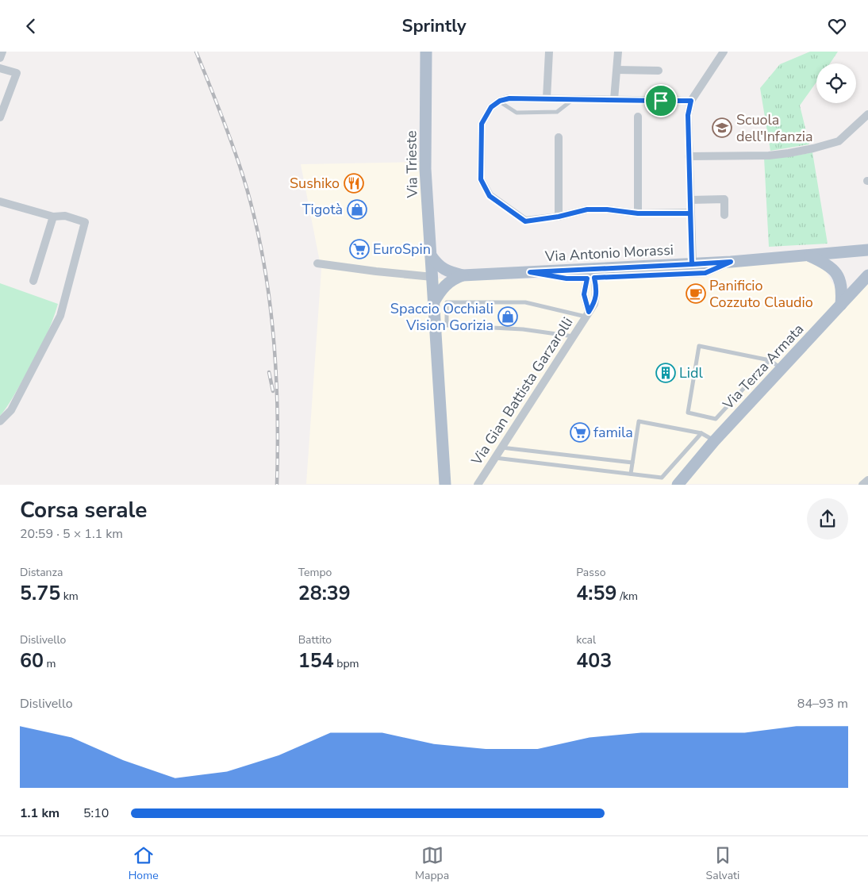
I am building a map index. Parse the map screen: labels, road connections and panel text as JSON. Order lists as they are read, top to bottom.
{
  "streets": {
    "main road": ["Via Trieste", "Via Antonio Morassi", "Via Terza Armata"],
    "street": ["Via Gian Battista Garzarolli"]
  },
  "crossings": [
    ["Via Trieste", "Via Antonio Morassi"]
  ],
  "places": {
    "school or university": ["Scuola dell'Infanzia"],
    "restaurant": ["Sushiko"],
    "shop": ["Tigotà", "Spaccio Occhiali Vision Gorizia"],
    "supermarket": ["EuroSpin", "famila"],
    "cafe": ["Panificio Cozzuto Claudio"],
    "building": ["Lidl"]
  },
  "page": {
    "header": "Sprintly",
    "heading": ["Corsa serale", "20:59 · 5 × 1.1 km"],
    "stats": [
      ["Distanza", "5.75 km"],
      ["Tempo", "28:39"],
      ["Passo", "4:59 /km"],
      ["Dislivello", "60 m"],
      ["Battito", "154 bpm"],
      ["kcal", "403"]
    ],
    "chart": ["Dislivello", "84–93 m"],
    "list": [
      {
        "name": "1.1 km",
        "note": "5:10"
      }
    ],
    "tabs": ["Home", "Mappa", "Salvati"]
  }
}
